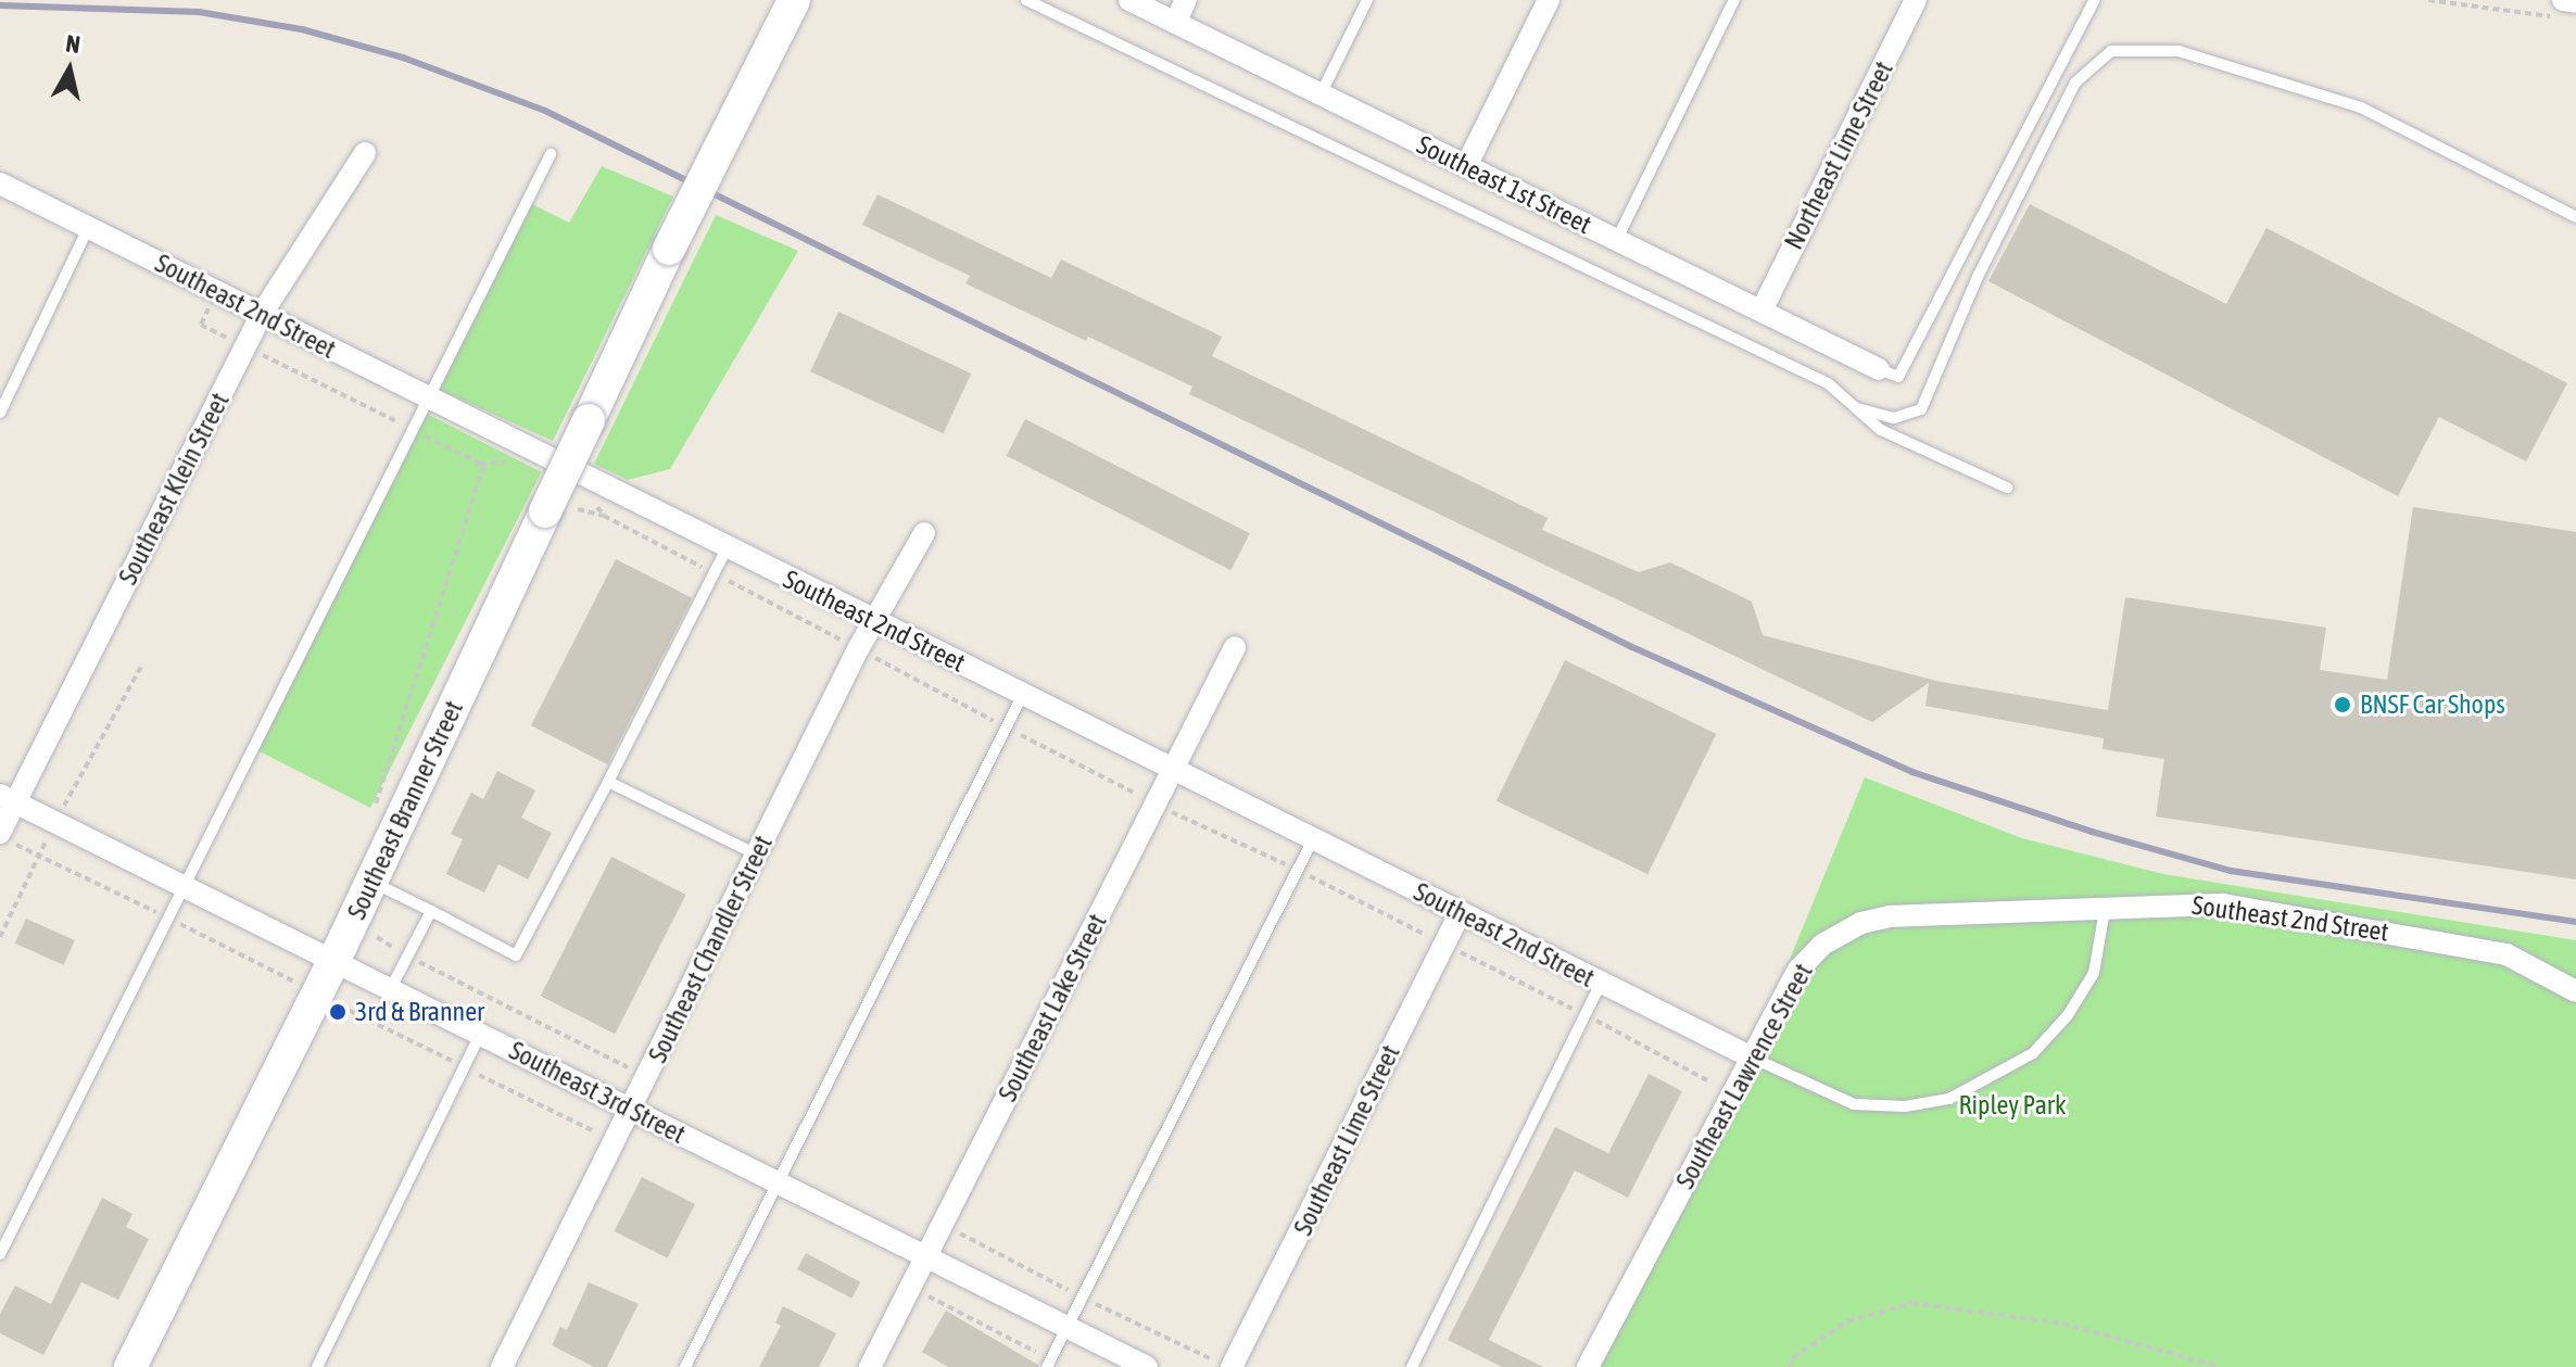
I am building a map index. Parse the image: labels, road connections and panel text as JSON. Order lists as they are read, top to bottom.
{
  "streets": {
    "main road": ["Southeast Branner Street"],
    "street": [
      "Northeast Lime Street",
      "Southeast 1st Street",
      "Southeast 2nd Street",
      "Southeast Klein Street",
      "Southeast Chandler Street",
      "Southeast Lake Street",
      "Southeast Lawrence Street",
      "Southeast 3rd Street",
      "Southeast Lime Street"
    ]
  },
  "crossings": [
    ["Northeast Lime Street", "Southeast 1st Street"],
    ["Southeast 2nd Street", "Southeast Klein Street"],
    ["Southeast 2nd Street", "Southeast Chandler Street"],
    ["Southeast 2nd Street", "Southeast Lake Street"],
    ["Southeast 2nd Street", "Southeast Lawrence Street"],
    ["Southeast 2nd Street", "Southeast Lime Street"],
    ["Southeast Klein Street", "Southeast 3rd Street"],
    ["Southeast Branner Street", "Southeast 3rd Street"],
    ["Southeast Chandler Street", "Southeast 3rd Street"],
    ["Southeast Lake Street", "Southeast 3rd Street"]
  ],
  "parks": ["Ripley Park"],
  "places": ["BNSF Car Shops", "3rd & Branner"],
  "north": "top"
}
